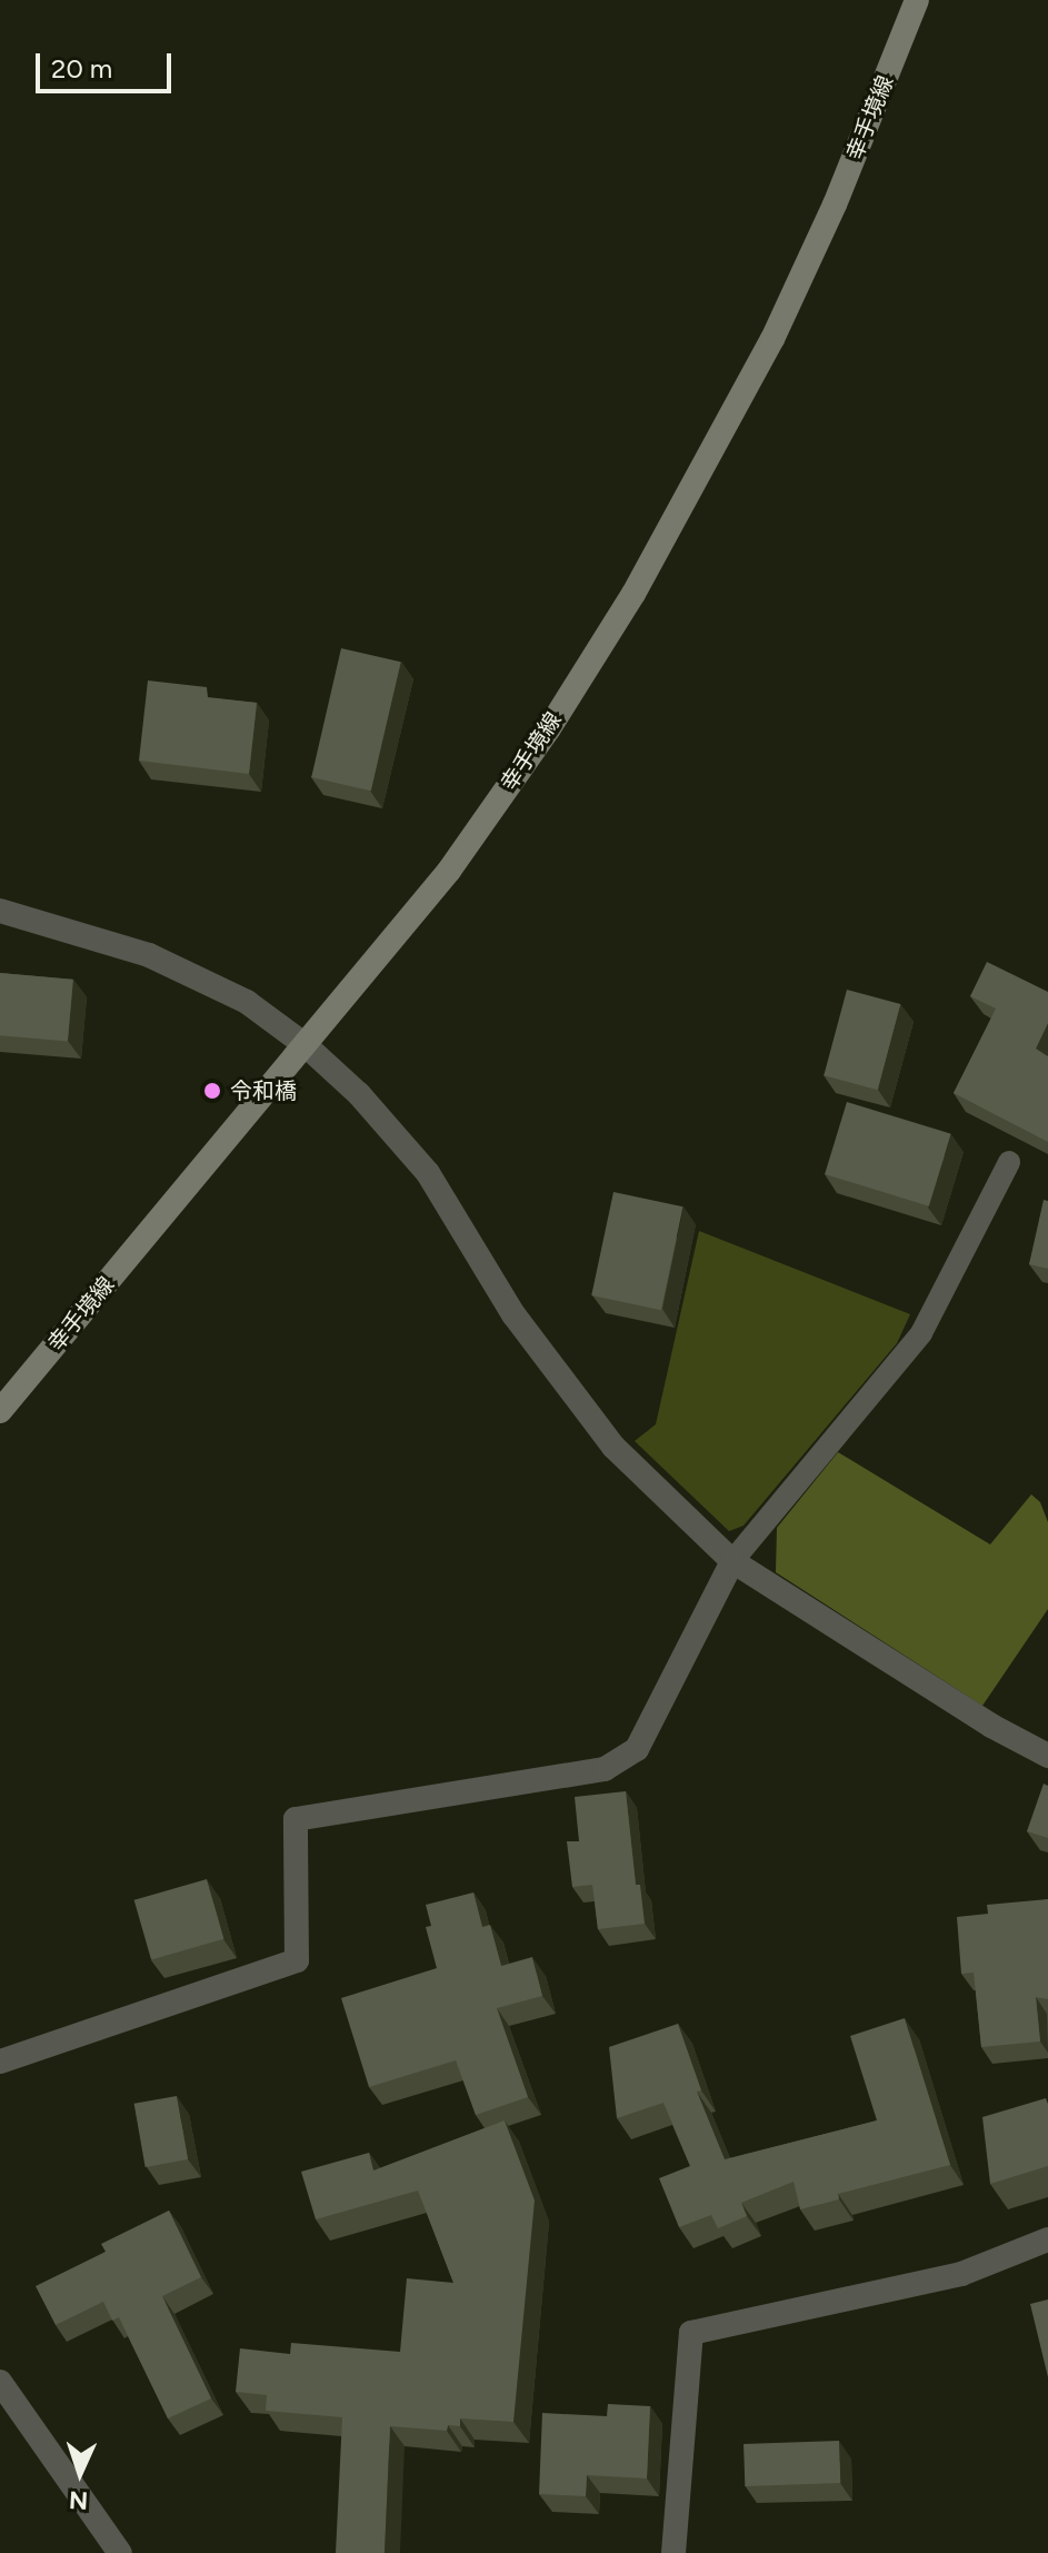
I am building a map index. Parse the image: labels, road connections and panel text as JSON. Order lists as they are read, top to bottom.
{
  "streets": {
    "main road": ["幸手境線"]
  },
  "places": ["令和橋"],
  "scale_bar": "20 m",
  "north": "bottom"
}
